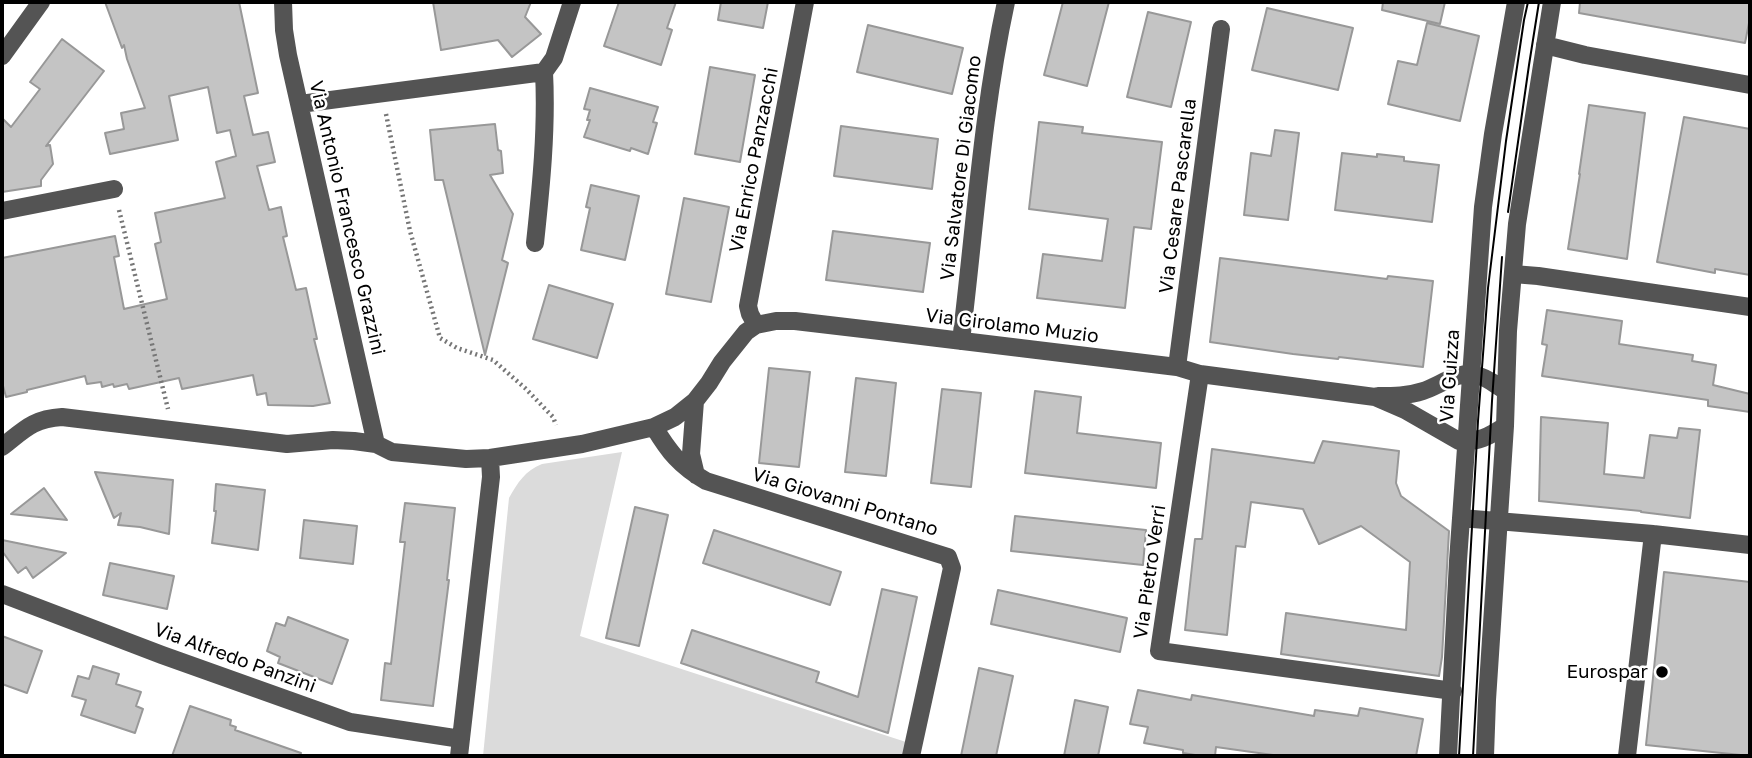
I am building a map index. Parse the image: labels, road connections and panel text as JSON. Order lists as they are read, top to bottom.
{
  "streets": {
    "street": [
      "Via Enrico Panzacchi",
      "Via Salvatore Di Giacomo",
      "Via Cesare Pascarella",
      "Via Antonio Francesco Grazzini",
      "Via Girolamo Muzio",
      "Via Guizza",
      "Via Giovanni Pontano",
      "Via Pietro Verri",
      "Via Alfredo Panzini"
    ]
  },
  "crossings": [
    ["Via Enrico Panzacchi", "Via Girolamo Muzio"],
    ["Via Salvatore Di Giacomo", "Via Girolamo Muzio"],
    ["Via Cesare Pascarella", "Via Girolamo Muzio"],
    ["Via Girolamo Muzio", "Via Guizza"],
    ["Via Girolamo Muzio", "Via Pietro Verri"],
    ["Via Guizza", "Via Pietro Verri"]
  ],
  "places": ["Eurospar"]
}
